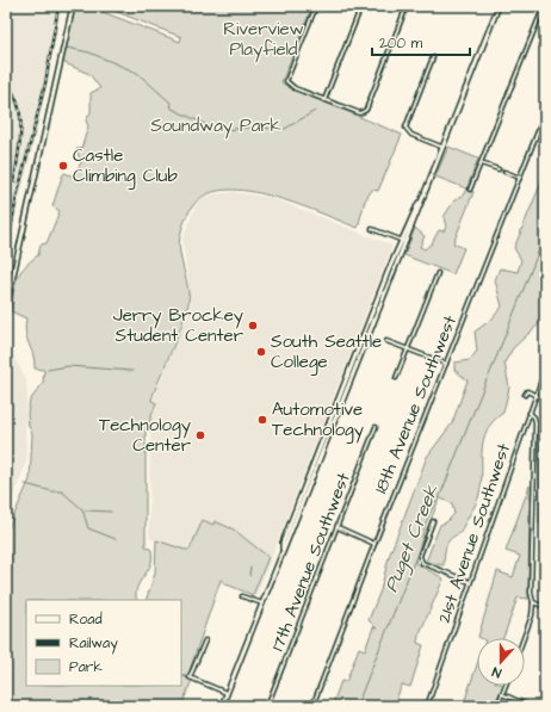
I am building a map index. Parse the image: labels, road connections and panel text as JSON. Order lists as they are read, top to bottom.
{
  "streets": {
    "street": ["18th Avenue Southwest", "21st Avenue Southwest", "17th Avenue Southwest"]
  },
  "water": ["Puget Creek"],
  "parks": ["Riverview Playfield", "Soundway Park"],
  "places": [
    "Castle Climbing Club",
    "Jerry Brockey Student Center",
    "South Seattle College",
    "Automotive Technology",
    "Technology Center"
  ],
  "legend": ["Road", "Railway", "Park"],
  "scale_bar": "200 m",
  "north": "bottom"
}
